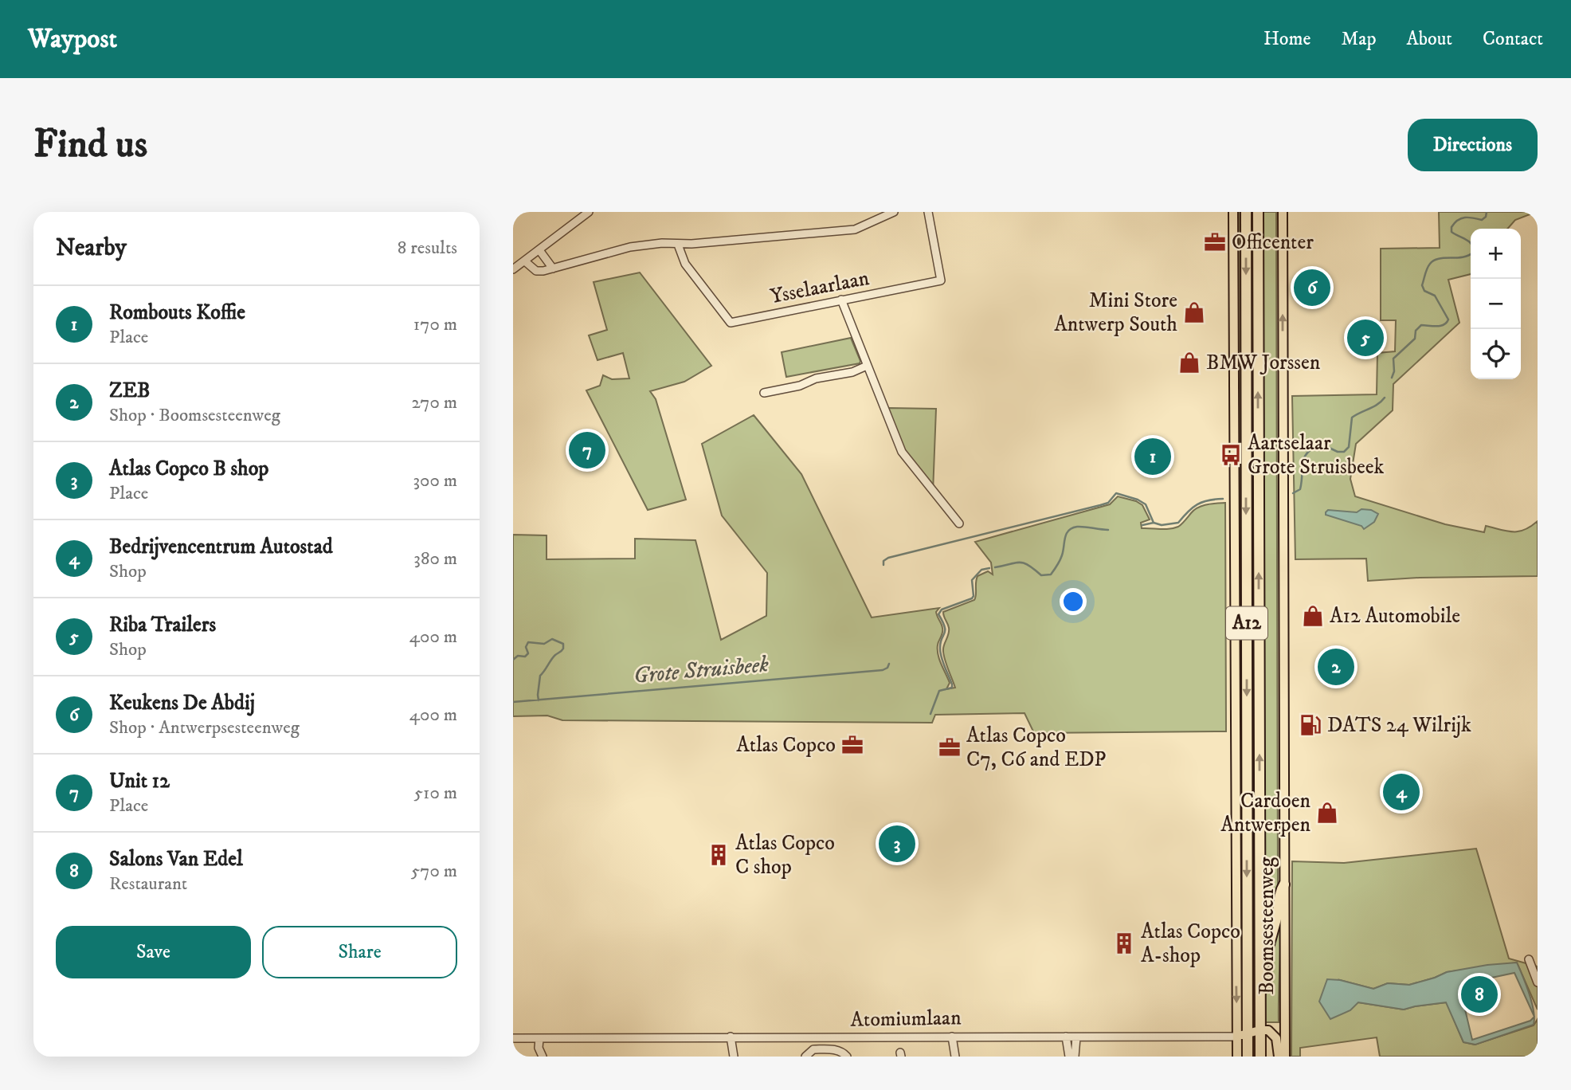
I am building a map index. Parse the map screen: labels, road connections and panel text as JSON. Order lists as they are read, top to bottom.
{
  "streets": {
    "highway": ["A12"],
    "main road": ["Boomsesteenweg", "Atomiumlaan"],
    "street": ["Ysselaarlaan"]
  },
  "crossings": [
    ["A12", "Atomiumlaan"],
    ["Boomsesteenweg", "Atomiumlaan"]
  ],
  "water": ["Grote Struisbeek"],
  "places": {
    "office": ["Officenter", "Atlas Copco", "Atlas Copco C7, C6 and EDP"],
    "shop": [
      "Mini Store Antwerp South",
      "BMW Jorssen",
      "A12 Automobile",
      "Cardoen Antwerpen"
    ],
    "bus stop": ["Aartselaar Grote Struisbeek"],
    "fuel station": ["DATS 24 Wilrijk"],
    "building": ["Atlas Copco C shop", "Atlas Copco A-shop"]
  },
  "page": {
    "header": "Waypost",
    "nav": [
      "Home",
      "Map",
      "About",
      "Contact"
    ],
    "buttons": [
      "Directions",
      ["Save", "Share"]
    ],
    "title": "Find us",
    "heading": ["Nearby", "8 results"],
    "map_buttons": ["+", "−"],
    "pins": [
      "6",
      "5",
      "7",
      "1",
      "2",
      "4",
      "3",
      "8"
    ],
    "list": [
      {
        "mark": "1",
        "name": "Rombouts Koffie",
        "note": "Place",
        "value": "170 m"
      },
      {
        "mark": "2",
        "name": "ZEB",
        "note": "Shop · Boomsesteenweg",
        "value": "270 m"
      },
      {
        "mark": "3",
        "name": "Atlas Copco B shop",
        "note": "Place",
        "value": "300 m"
      },
      {
        "mark": "4",
        "name": "Bedrijvencentrum Autostad",
        "note": "Shop",
        "value": "380 m"
      },
      {
        "mark": "5",
        "name": "Riba Trailers",
        "note": "Shop",
        "value": "400 m"
      },
      {
        "mark": "6",
        "name": "Keukens De Abdij",
        "note": "Shop · Antwerpsesteenweg",
        "value": "400 m"
      },
      {
        "mark": "7",
        "name": "Unit 12",
        "note": "Place",
        "value": "510 m"
      },
      {
        "mark": "8",
        "name": "Salons Van Edel",
        "note": "Restaurant",
        "value": "570 m"
      }
    ]
  }
}
